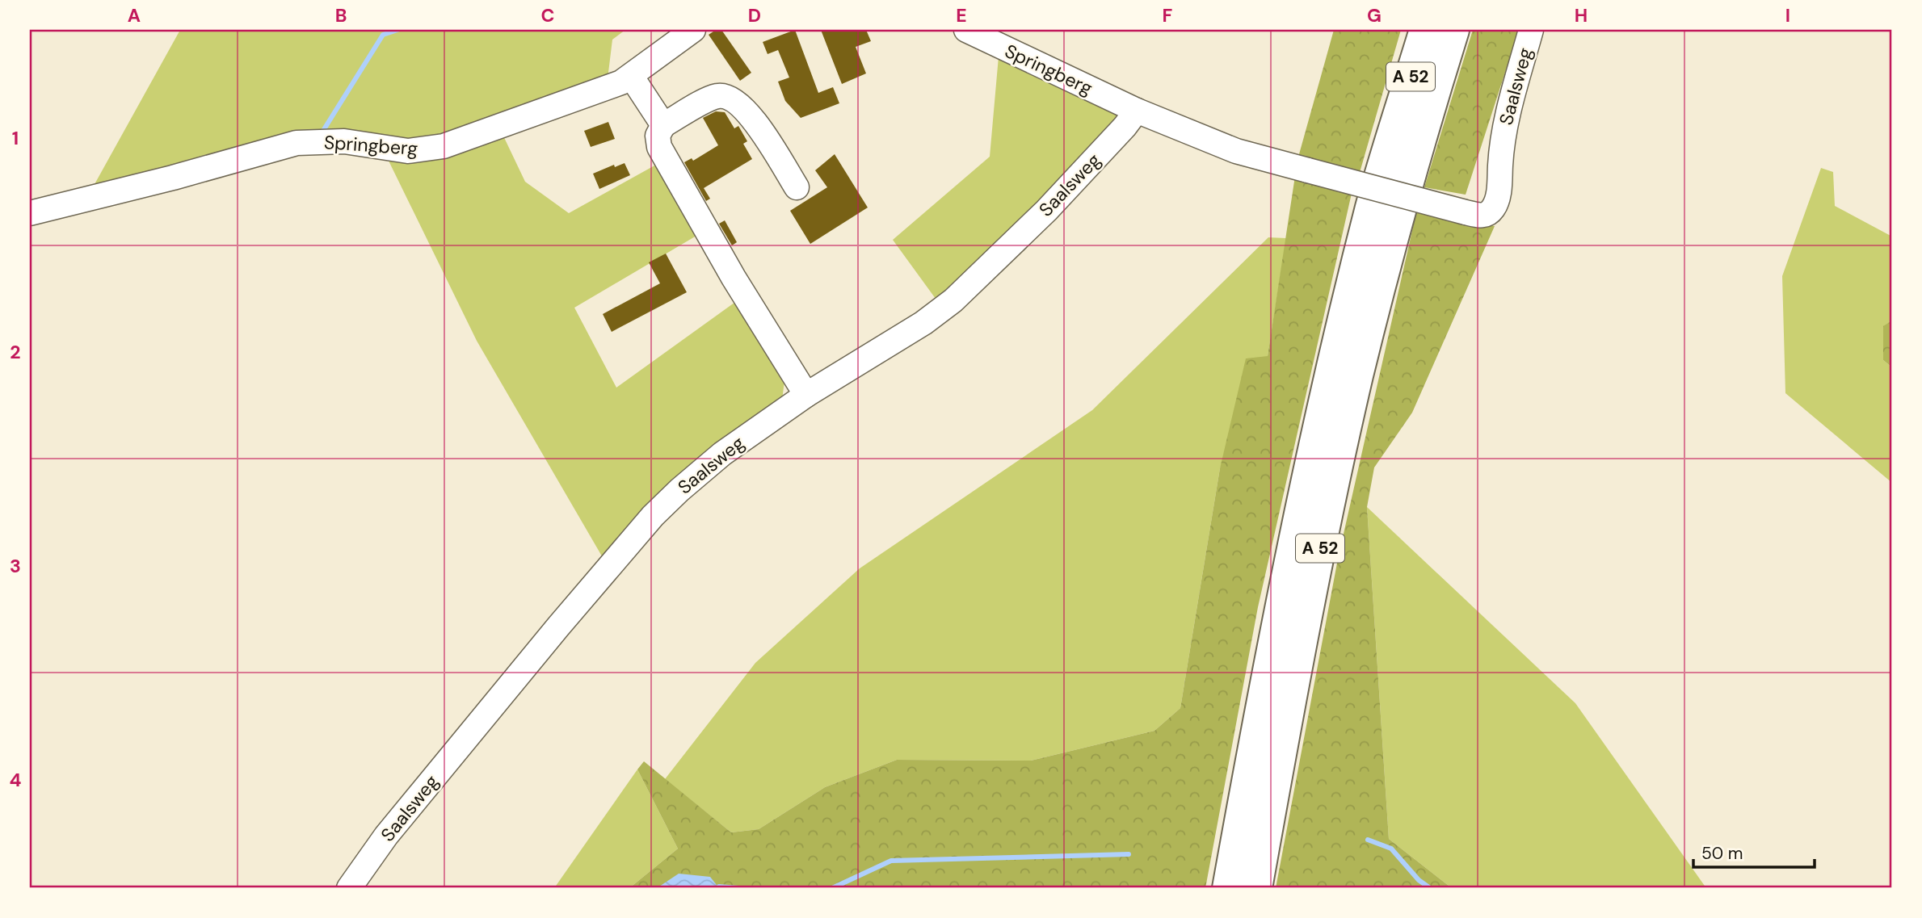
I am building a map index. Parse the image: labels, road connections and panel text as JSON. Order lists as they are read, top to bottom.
{
  "streets": {
    "highway": ["A 52"],
    "street": ["Springberg", "Saalsweg"]
  },
  "crossings": [
    ["Springberg", "Saalsweg"]
  ],
  "scale_bar": "50 m",
  "grid": {
    "columns": [
      "A",
      "B",
      "C",
      "D",
      "E",
      "F",
      "G",
      "H",
      "I"
    ],
    "rows": [
      "1",
      "2",
      "3",
      "4"
    ]
  }
}
